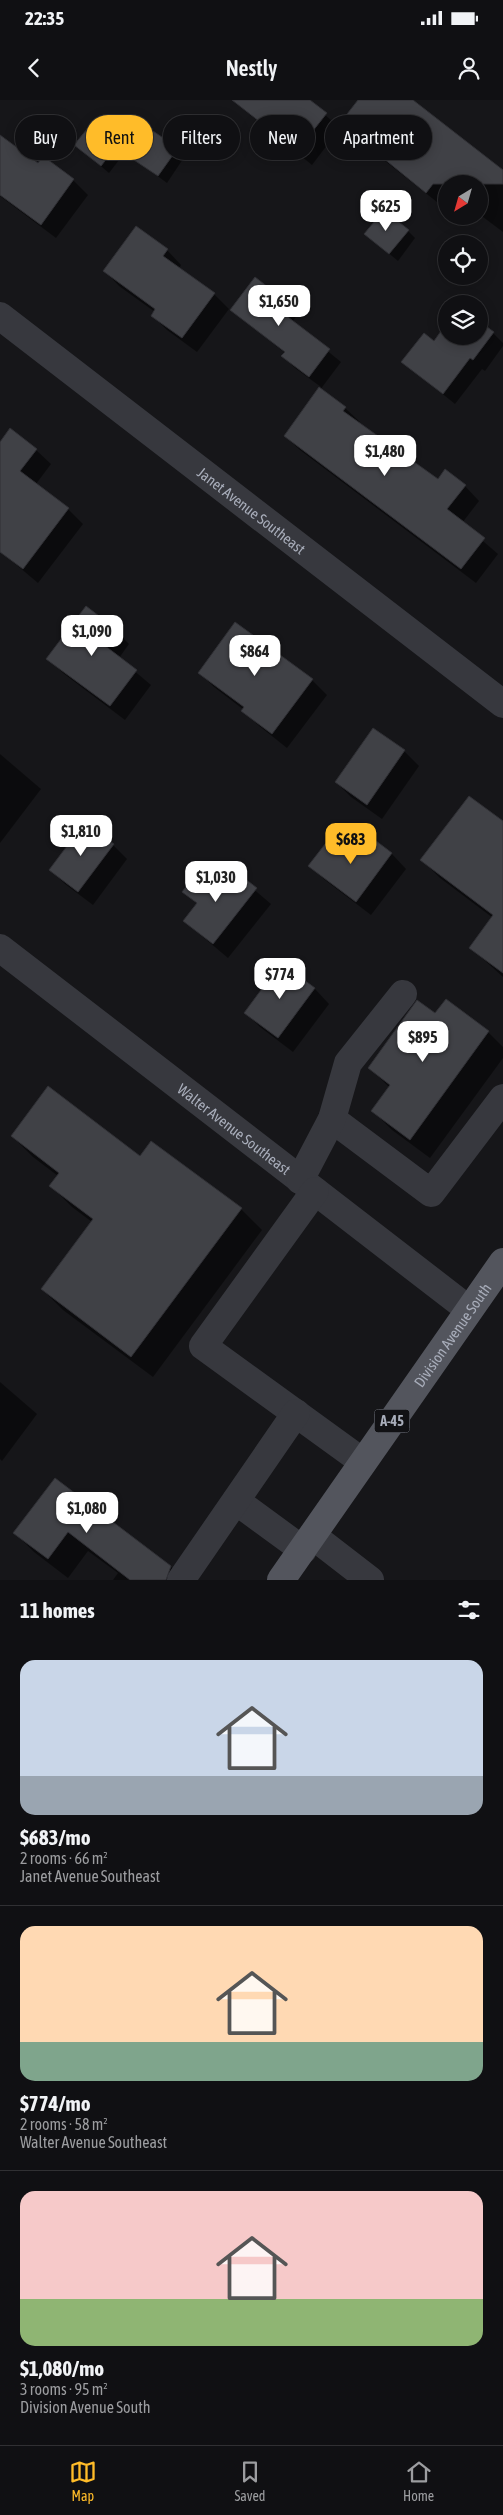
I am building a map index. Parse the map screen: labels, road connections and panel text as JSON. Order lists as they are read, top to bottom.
{
  "streets": {
    "main road": ["Division Avenue South", "A-45"],
    "street": ["Janet Avenue Southeast", "Walter Avenue Southeast"]
  },
  "crossings": [
    ["Walter Avenue Southeast", "Division Avenue South"]
  ],
  "north": "bottom left",
  "page": {
    "status": "22:35",
    "header": "Nestly",
    "chip": [
      "Buy",
      "Rent",
      "Filters",
      "New",
      "Apartment"
    ],
    "price": [
      "$625",
      "$1,650",
      "$1,480",
      "$1,090",
      "$864",
      "$1,810",
      "$683",
      "$1,030",
      "$774",
      "$895",
      "$1,080"
    ],
    "heading": "11 homes",
    "list": [
      {
        "name": "$683/mo",
        "note": "2 rooms · 66 m² · Janet Avenue Southeast"
      },
      {
        "name": "$774/mo",
        "note": "2 rooms · 58 m² · Walter Avenue Southeast"
      },
      {
        "name": "$1,080/mo",
        "note": "3 rooms · 95 m² · Division Avenue South"
      }
    ],
    "tabs": ["Map", "Saved", "Home"]
  }
}
